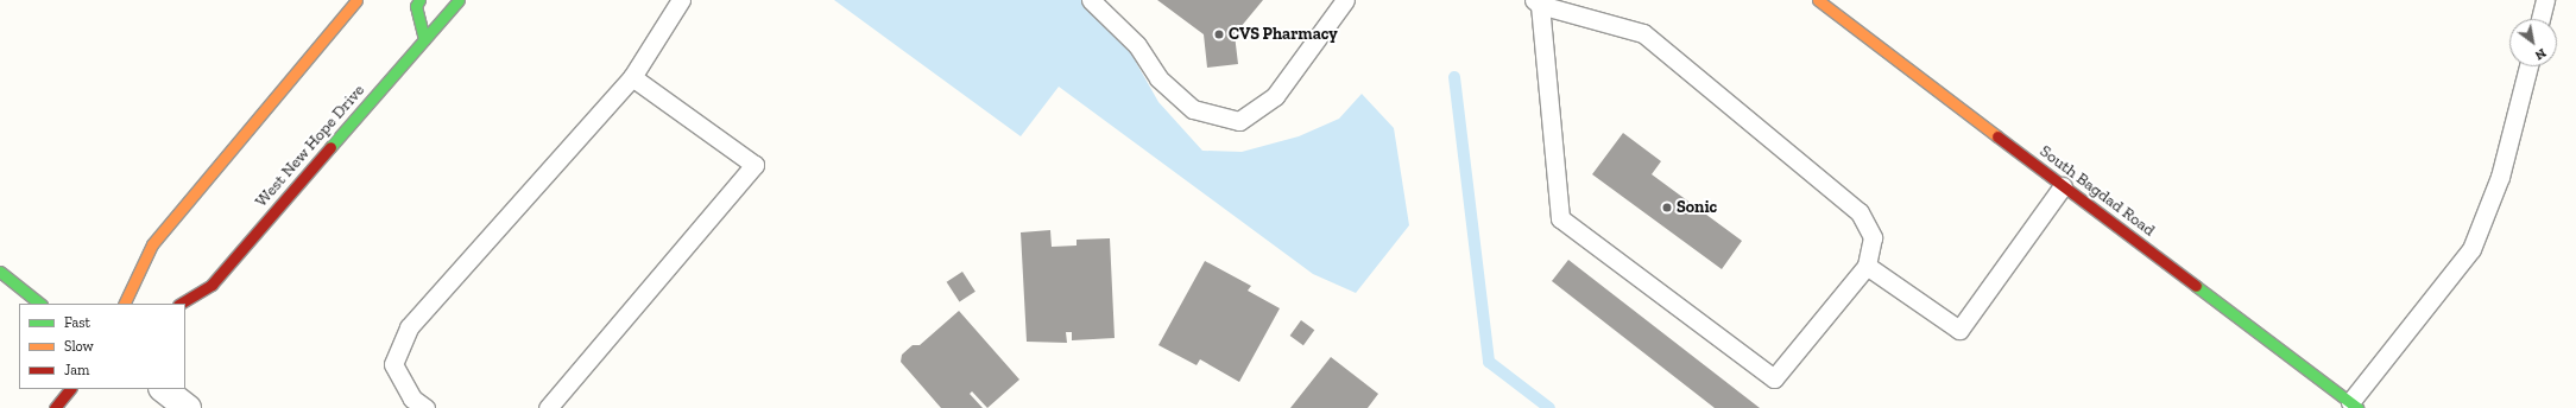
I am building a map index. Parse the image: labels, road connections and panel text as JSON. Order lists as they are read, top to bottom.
{
  "streets": {
    "main road": ["West New Hope Drive", "South Bagdad Road"]
  },
  "places": ["CVS Pharmacy", "Sonic"],
  "legend": ["Fast", "Slow", "Jam"],
  "north": "bottom right"
}
